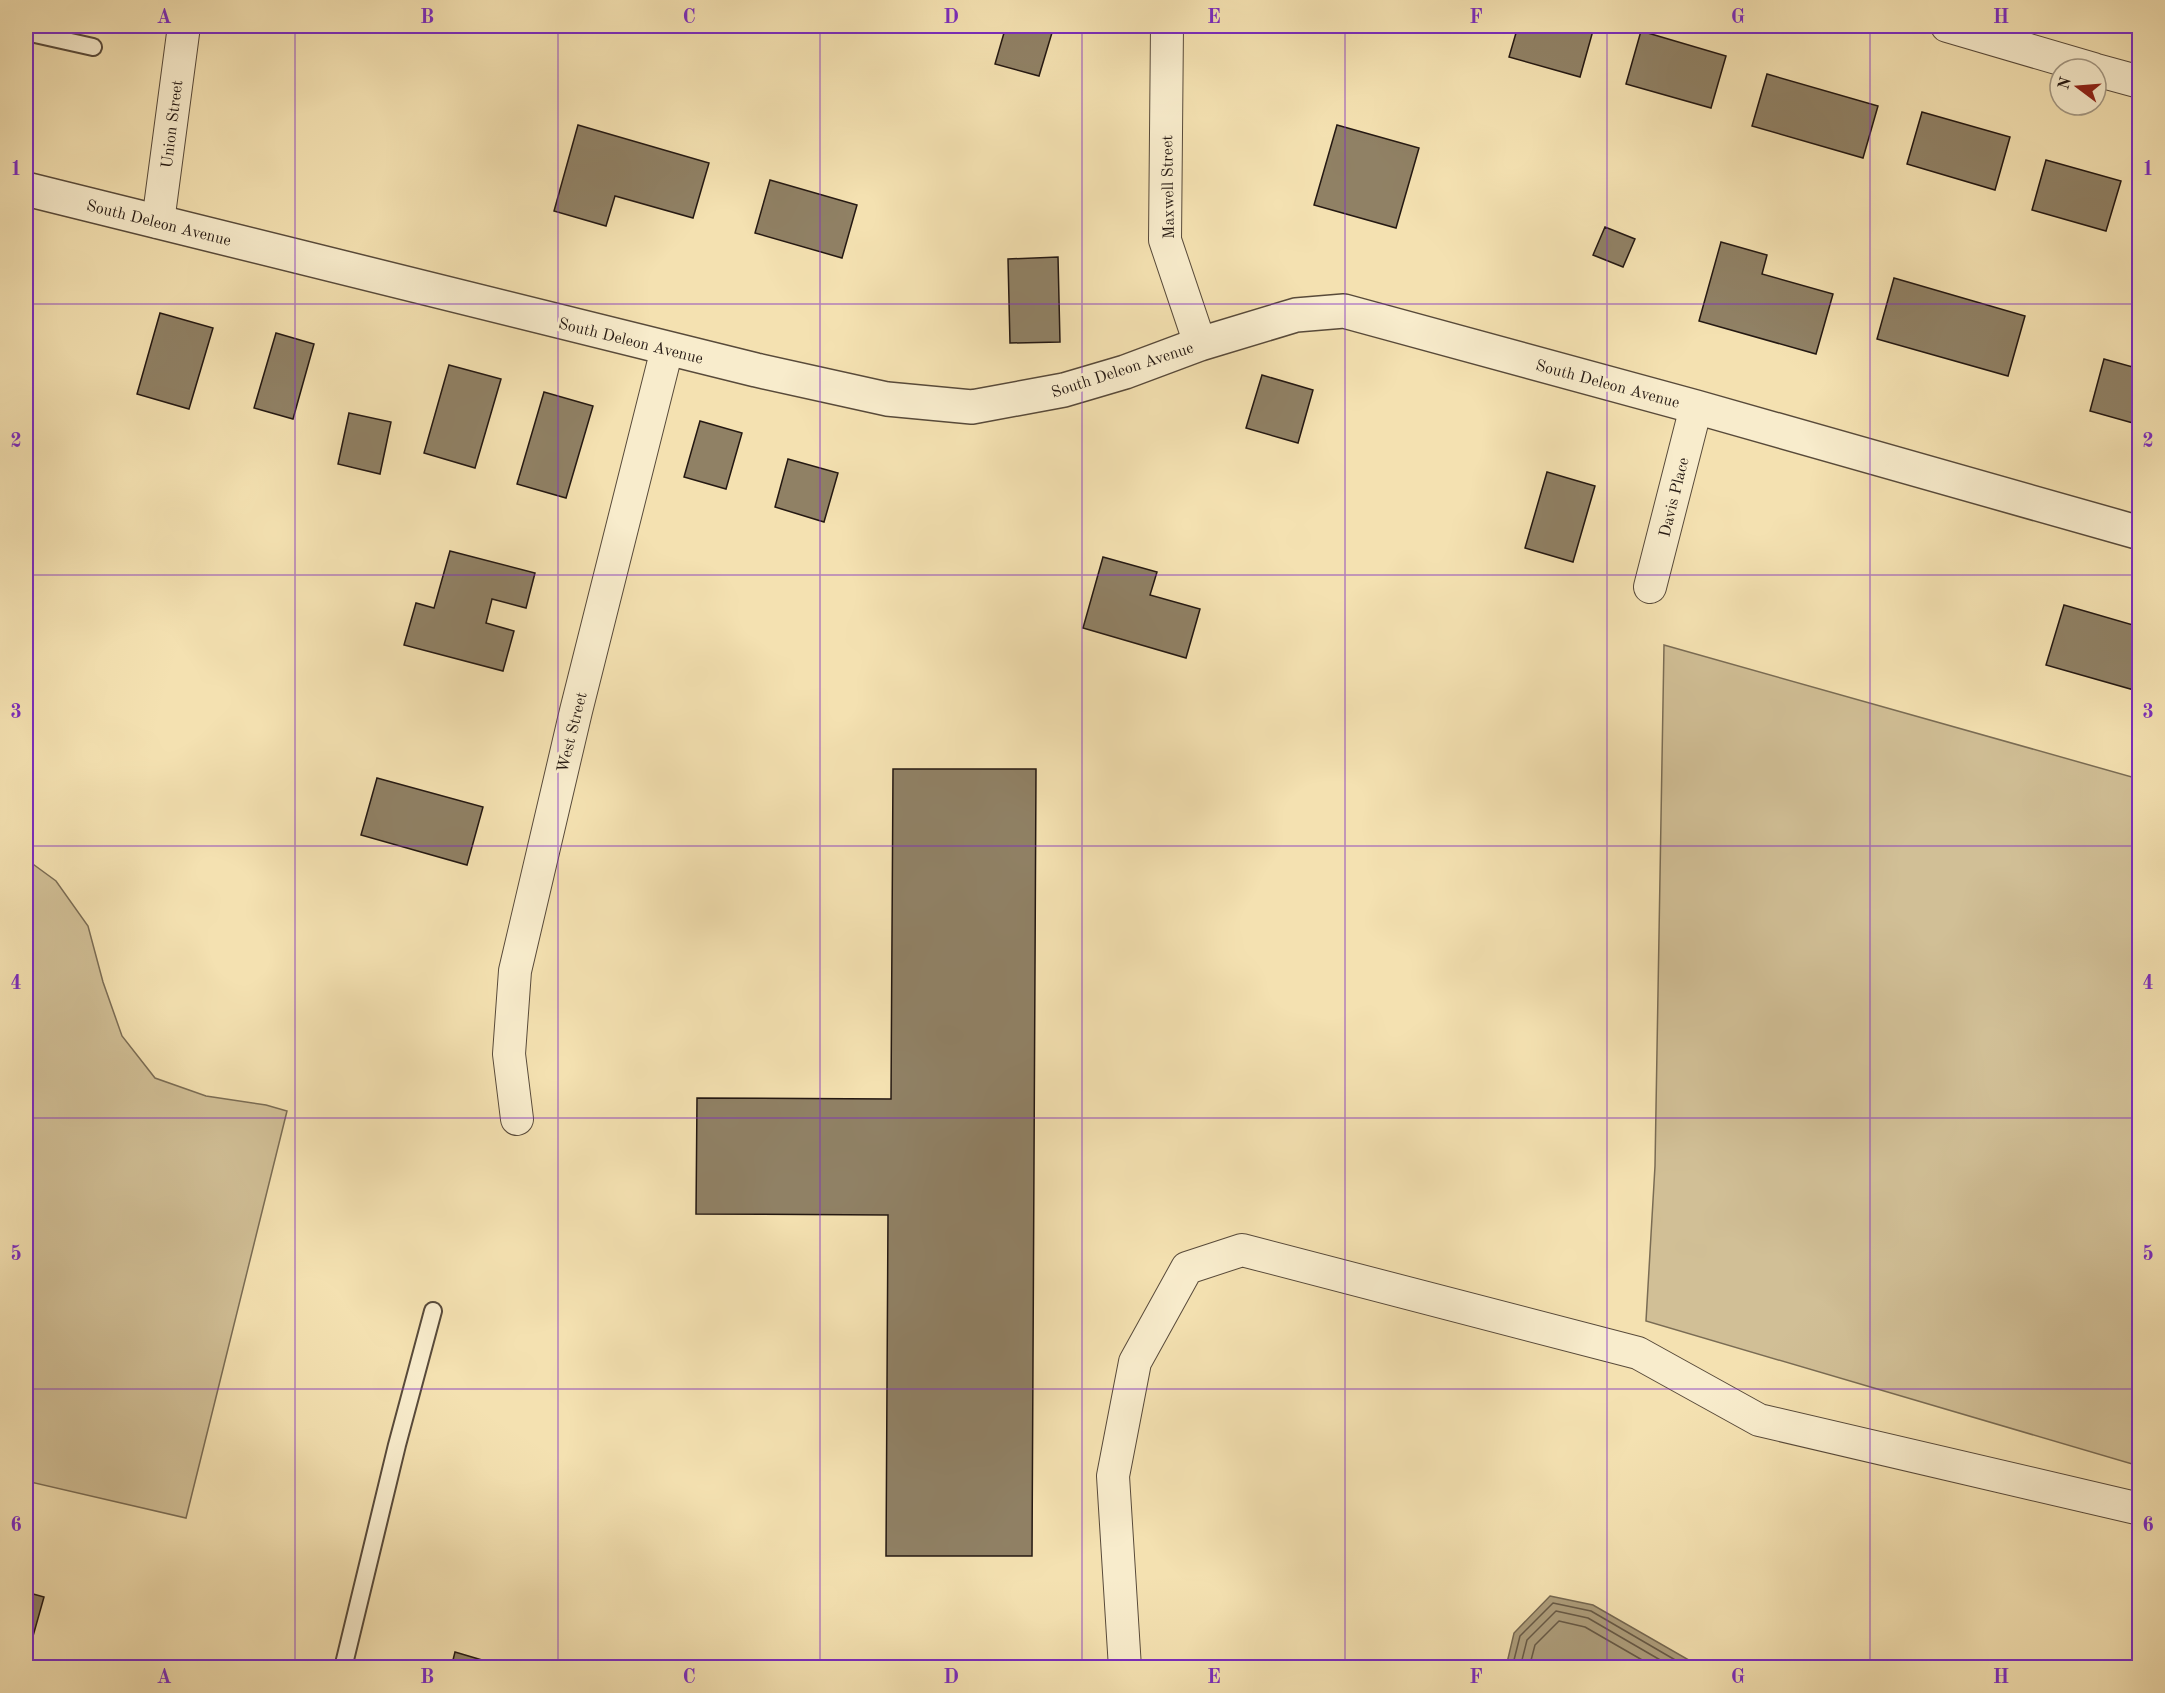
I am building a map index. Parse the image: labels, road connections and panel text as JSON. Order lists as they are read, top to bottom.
{
  "streets": {
    "street": [
      "Union Street",
      "Maxwell Street",
      "South Deleon Avenue",
      "Davis Place",
      "West Street"
    ]
  },
  "crossings": [
    ["Union Street", "South Deleon Avenue"],
    ["Maxwell Street", "South Deleon Avenue"],
    ["South Deleon Avenue", "Davis Place"],
    ["South Deleon Avenue", "West Street"]
  ],
  "north": "left",
  "grid": {
    "columns": [
      "A",
      "B",
      "C",
      "D",
      "E",
      "F",
      "G",
      "H"
    ],
    "rows": [
      "1",
      "2",
      "3",
      "4",
      "5",
      "6"
    ]
  }
}
